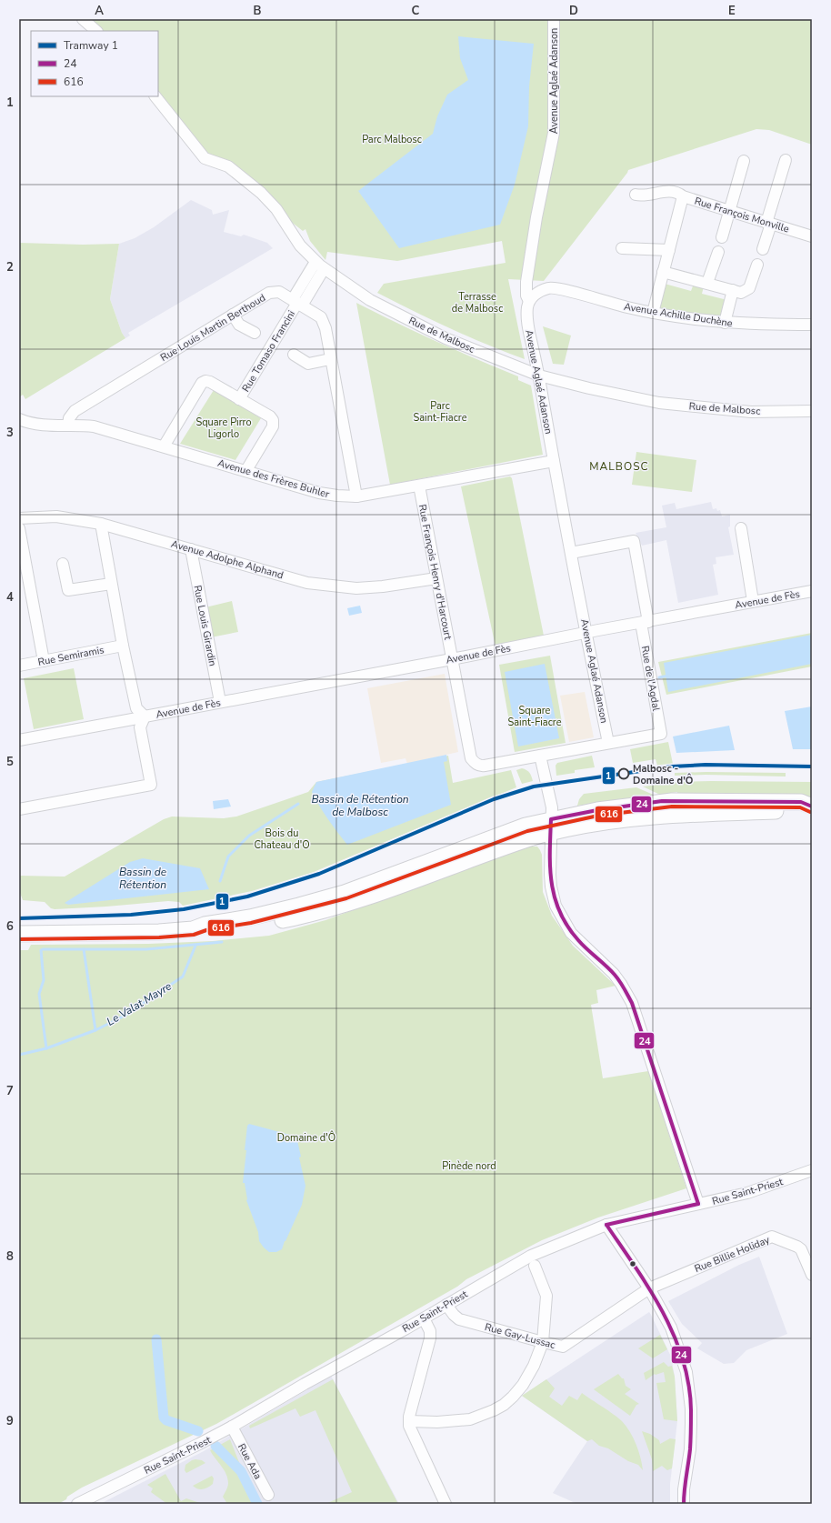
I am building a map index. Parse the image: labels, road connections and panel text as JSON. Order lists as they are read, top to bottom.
{
  "streets": {
    "street": [
      "Avenue Aglaé Adanson",
      "Rue François Monville",
      "Avenue Achille Duchène",
      "Rue Louis Martin Berthoud",
      "Rue de Malbosc",
      "Rue Tomaso Francini",
      "Avenue des Frères Buhler",
      "Avenue Adolphe Alphand",
      "Rue François Henry d'Harcourt",
      "Avenue de Fès",
      "Rue Louis Girardin",
      "Rue Semiramis",
      "Rue de l'Agdal",
      "Rue Saint-Priest",
      "Rue Billie Holiday",
      "Rue Gay-Lussac",
      "Rue Ada"
    ]
  },
  "crossings": [
    ["Avenue Aglaé Adanson", "Avenue Achille Duchène"],
    ["Avenue Aglaé Adanson", "Rue de Malbosc"],
    ["Avenue Aglaé Adanson", "Avenue des Frères Buhler"],
    ["Avenue Aglaé Adanson", "Avenue de Fès"],
    ["Avenue Aglaé Adanson", "Rue de l'Agdal"],
    ["Rue François Monville", "Avenue Achille Duchène"],
    ["Rue Louis Martin Berthoud", "Rue Tomaso Francini"],
    ["Rue Louis Martin Berthoud", "Avenue des Frères Buhler"],
    ["Rue de Malbosc", "Rue Tomaso Francini"],
    ["Avenue des Frères Buhler", "Rue François Henry d'Harcourt"],
    ["Avenue Adolphe Alphand", "Rue François Henry d'Harcourt"],
    ["Avenue Adolphe Alphand", "Rue Louis Girardin"],
    ["Rue François Henry d'Harcourt", "Avenue de Fès"],
    ["Avenue de Fès", "Rue Louis Girardin"],
    ["Avenue de Fès", "Rue de l'Agdal"],
    ["Rue Saint-Priest", "Rue Gay-Lussac"],
    ["Rue Saint-Priest", "Rue Ada"],
    ["Rue Billie Holiday", "Rue Gay-Lussac"]
  ],
  "districts": ["MALBOSC"],
  "water": ["Bassin de Rétention de Malbosc", "Bassin de Rétention", "Le Valat Mayre"],
  "parks": [
    "Parc Malbosc",
    "Terrasse de Malbosc",
    "Parc Saint-Fiacre",
    "Square Pirro Ligorlo",
    "Square Saint-Fiacre",
    "Bois du Chateau d'O",
    "Domaine d'Ô",
    "Pinède nord"
  ],
  "places": ["Malbosc - Domaine d'Ô"],
  "lines": ["tram line 1", "transit line 24", "transit line 616"],
  "legend": ["Tramway 1", "24", "616"],
  "grid": {
    "columns": [
      "A",
      "B",
      "C",
      "D",
      "E"
    ],
    "rows": [
      "1",
      "2",
      "3",
      "4",
      "5",
      "6",
      "7",
      "8",
      "9"
    ]
  }
}
